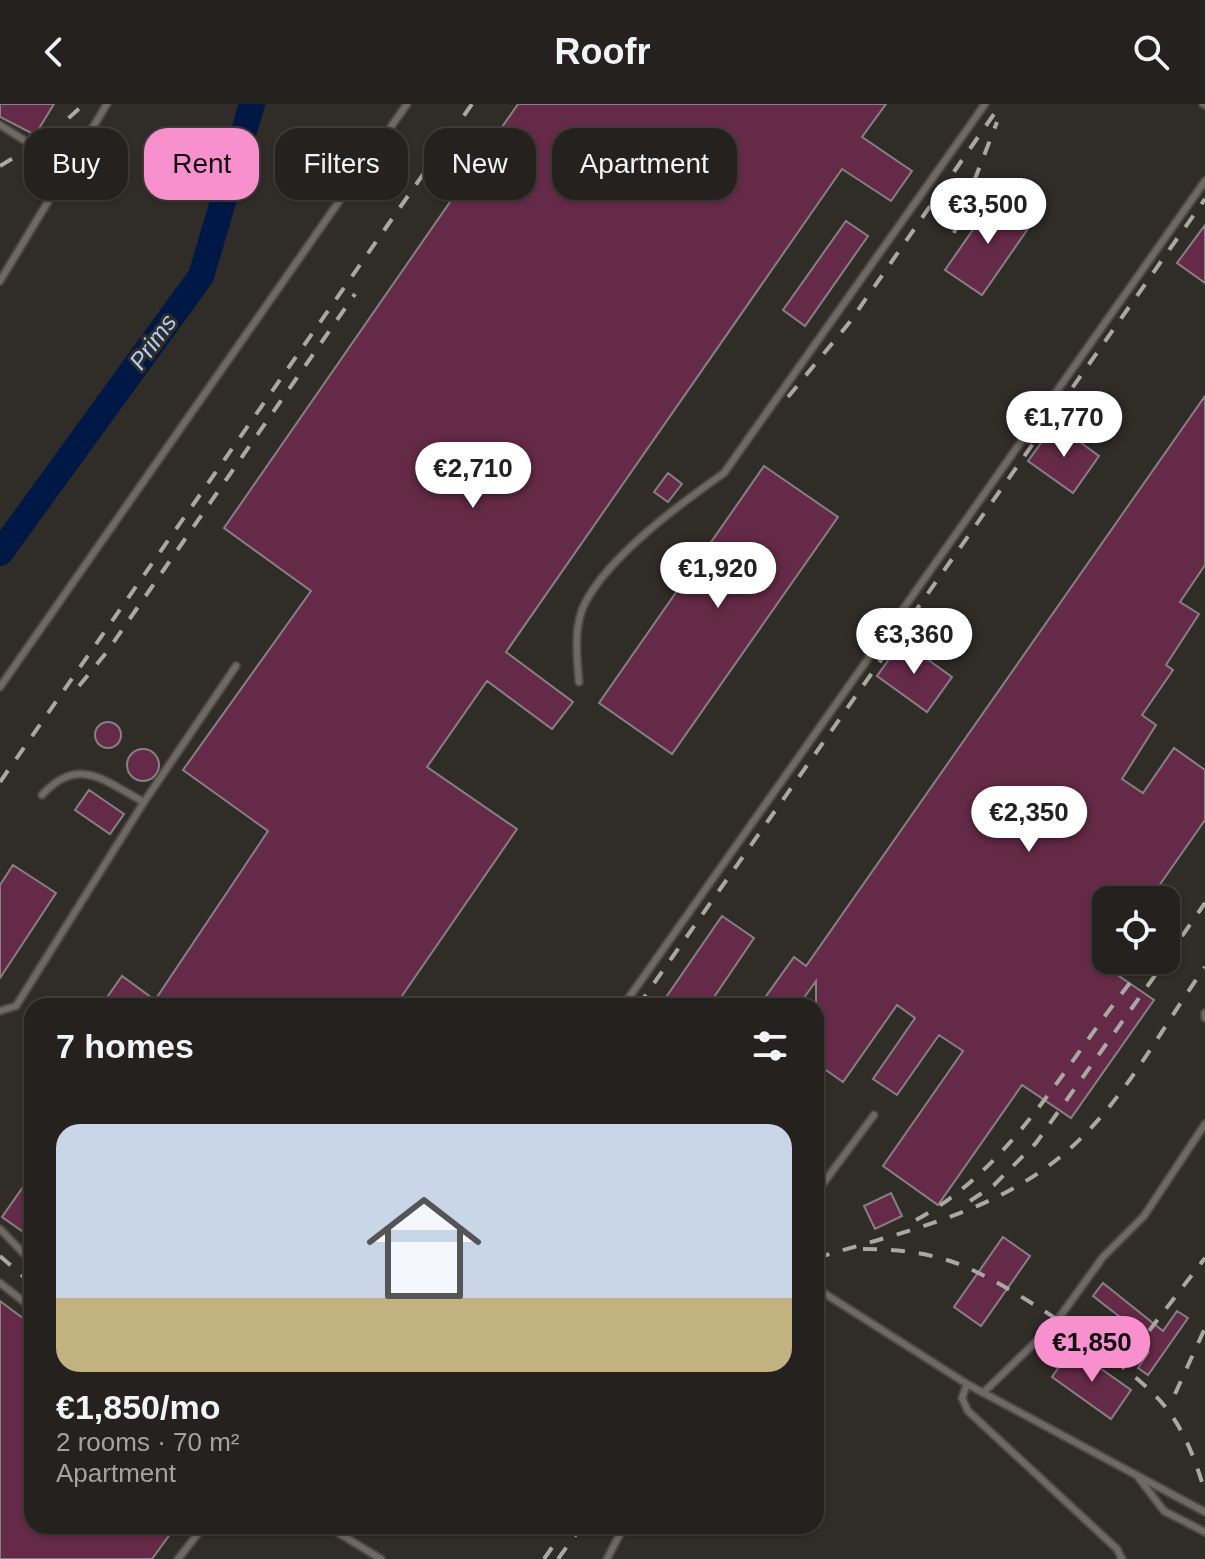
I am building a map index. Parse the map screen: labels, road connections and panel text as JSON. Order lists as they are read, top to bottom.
{
  "water": ["Prims"],
  "page": {
    "header": "Roofr",
    "chip": [
      "Buy",
      "Rent",
      "Filters",
      "New",
      "Apartment"
    ],
    "price": [
      "€3,500",
      "€1,770",
      "€2,710",
      "€1,920",
      "€3,360",
      "€2,350",
      "€1,850"
    ],
    "heading": "7 homes",
    "list": [
      {
        "name": "€1,850/mo",
        "note": "2 rooms · 70 m² · Apartment"
      }
    ]
  }
}
